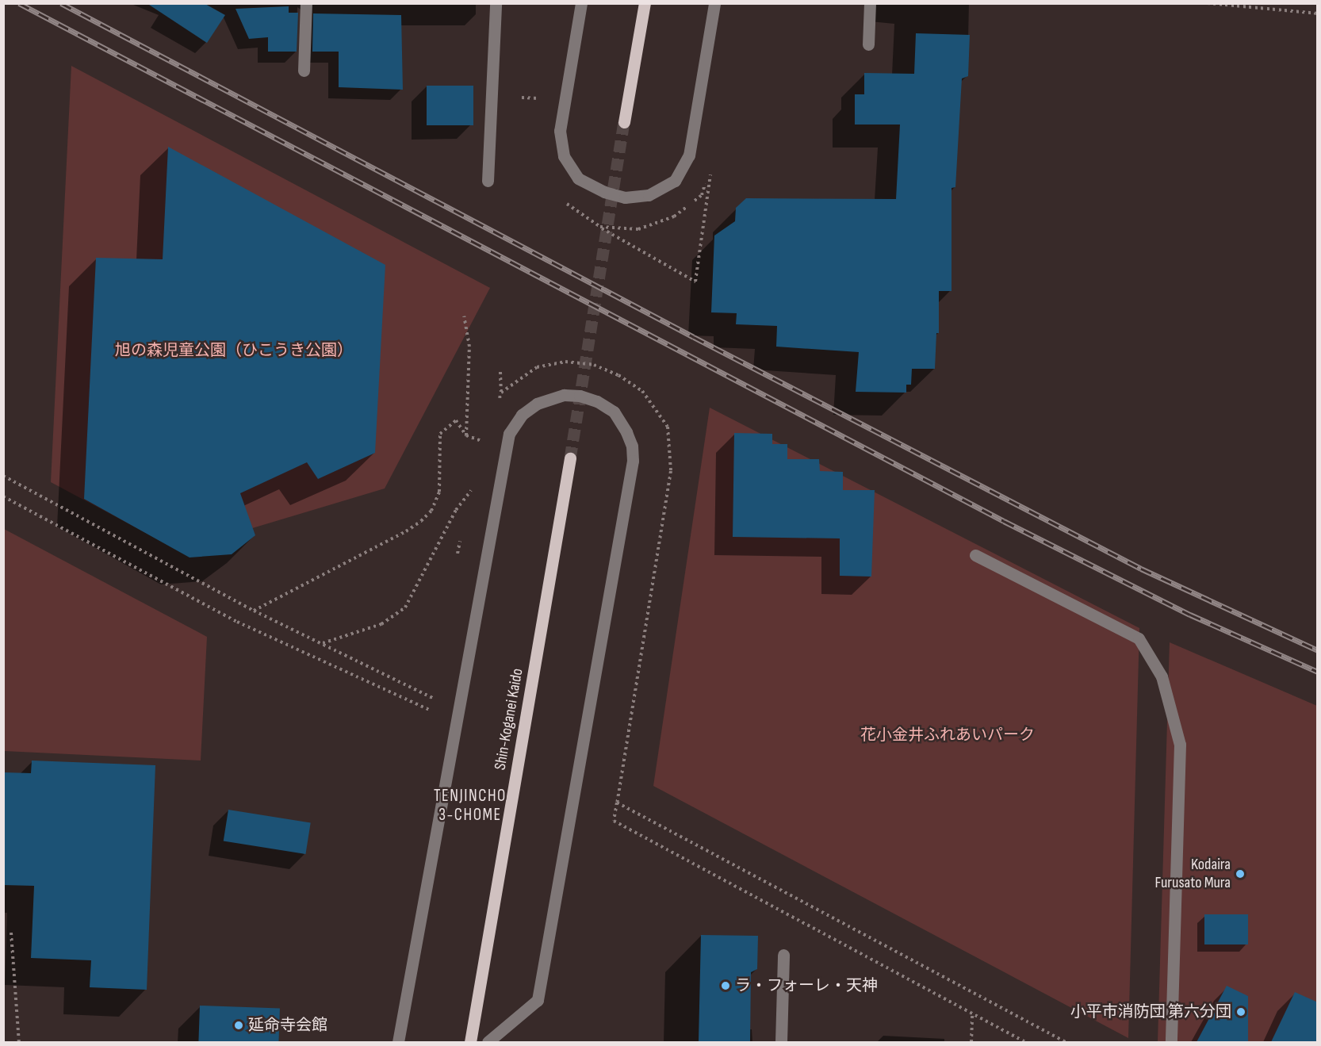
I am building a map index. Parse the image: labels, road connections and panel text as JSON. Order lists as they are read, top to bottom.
{
  "streets": {
    "main road": ["Shin-Koganei Kaido"]
  },
  "districts": ["TENJINCHO 3-CHOME"],
  "parks": ["旭の森児童公園（ひこうき公園）", "花小金井ふれあいパーク"],
  "places": [
    "Kodaira Furusato Mura",
    "ラ・フォーレ・天神",
    "小平市消防団 第六分団",
    "延命寺会館"
  ]
}
